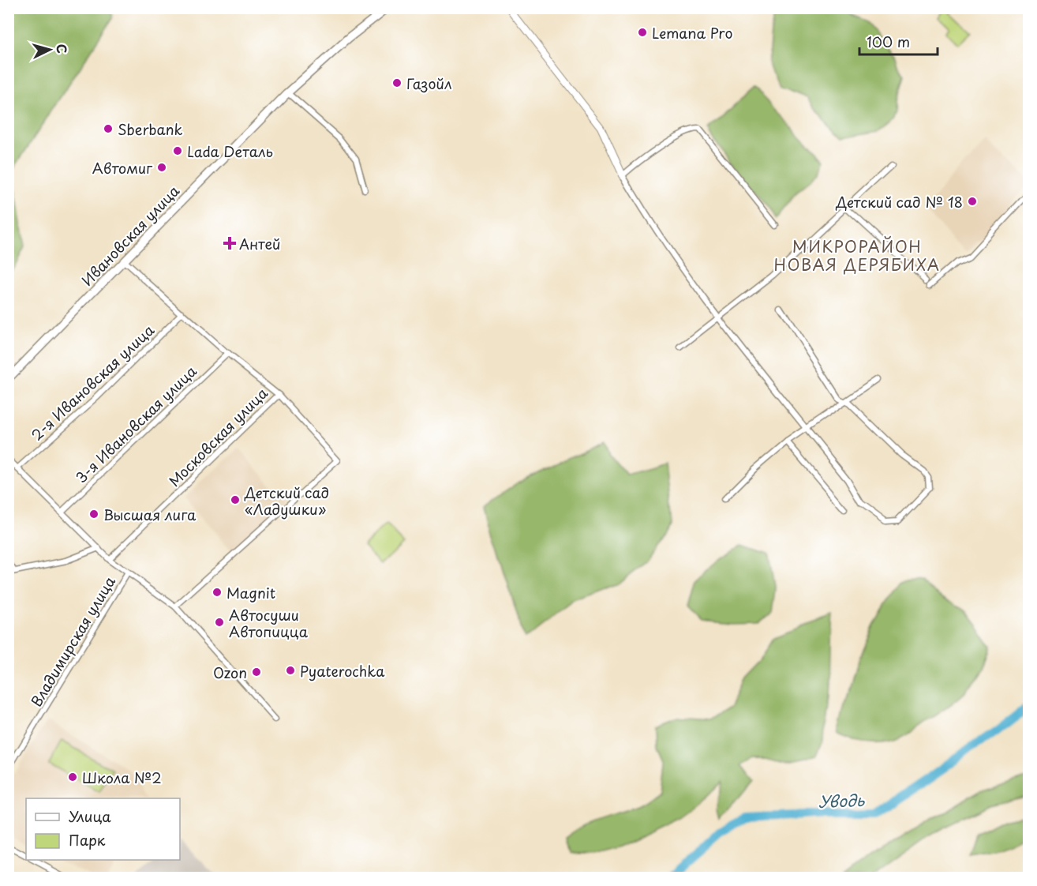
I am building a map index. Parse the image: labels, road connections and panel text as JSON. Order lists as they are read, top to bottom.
{
  "streets": {
    "main road": ["Ивановская улица"],
    "street": [
      "2-я Ивановская улица",
      "3-я Ивановская улица",
      "Московская улица",
      "Владимирская улица"
    ]
  },
  "crossings": [
    ["Ивановская улица", "Московская улица"],
    ["2-я Ивановская улица", "Московская улица"],
    ["2-я Ивановская улица", "Владимирская улица"],
    ["3-я Ивановская улица", "Московская улица"],
    ["3-я Ивановская улица", "Владимирская улица"],
    ["Московская улица", "Владимирская улица"]
  ],
  "districts": ["МИКРОРАЙОН НОВАЯ ДЕРЯБИХА"],
  "water": ["Уводь"],
  "places": {
    "other": [
      "Lemana Pro",
      "Газойл",
      "Sberbank",
      "Lada Dеталь",
      "Автомиг",
      "Детский сад № 18",
      "Детский сад «Ладушки»",
      "Высшая лига",
      "Magnit",
      "Автосуши Автопицца",
      "Pyaterochka",
      "Ozon",
      "Школа №2"
    ],
    "health": ["Антей"]
  },
  "legend": ["Улица", "Парк"],
  "scale_bar": "100 m",
  "north": "right"
}
